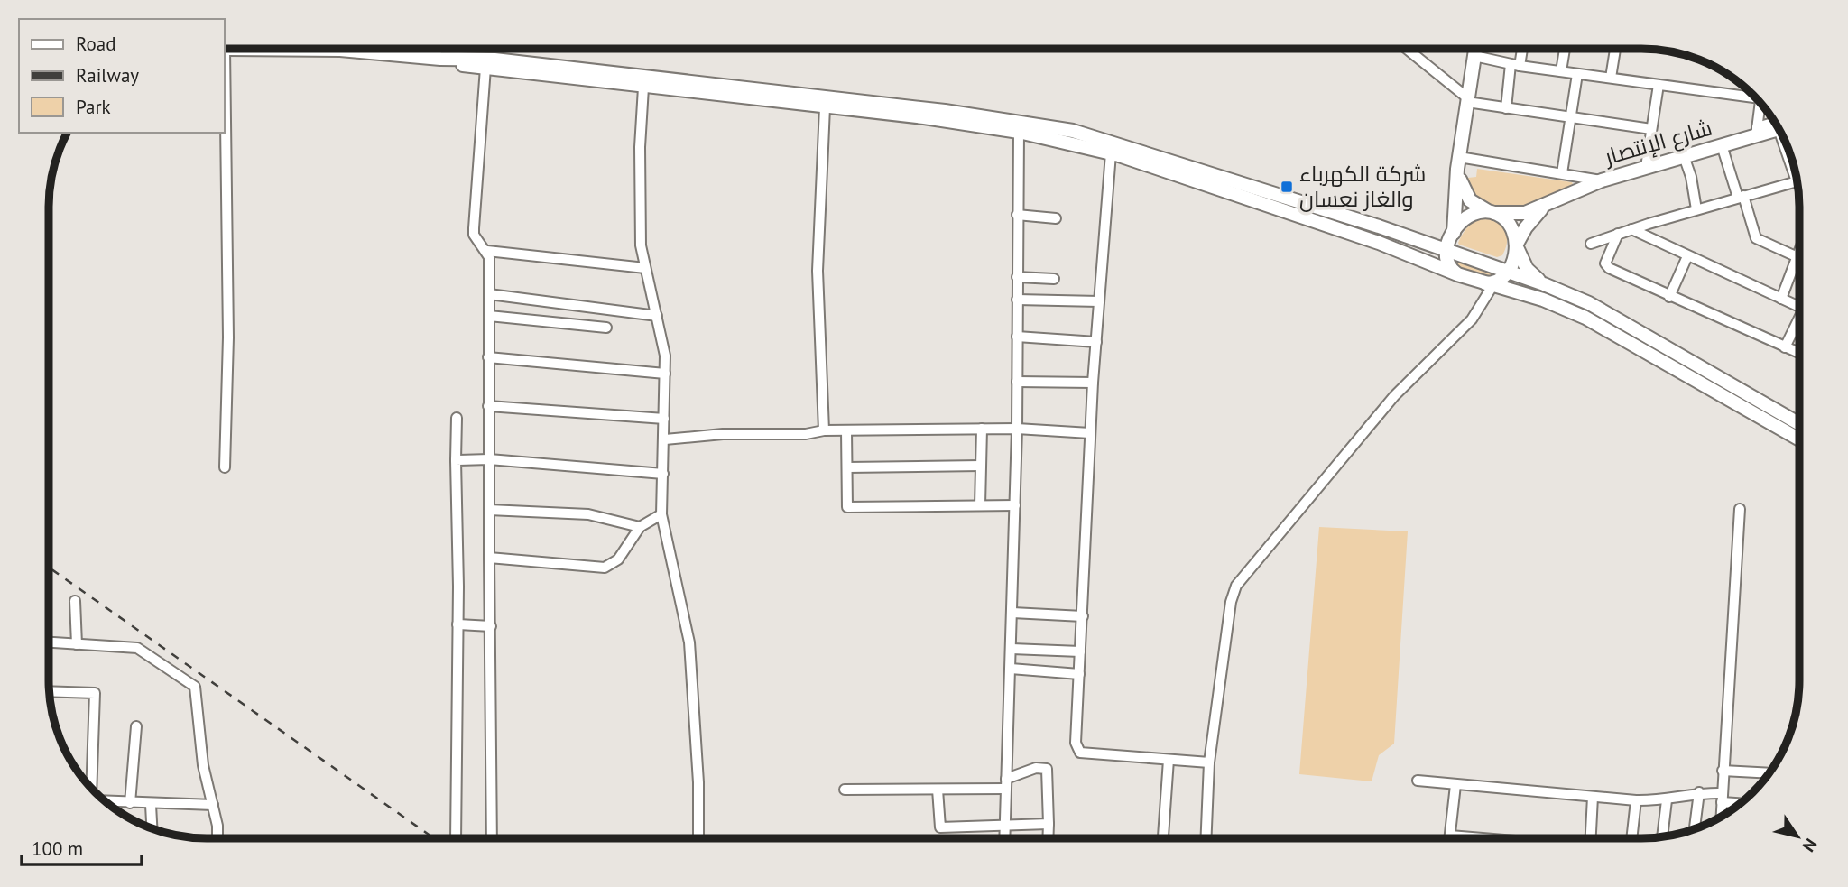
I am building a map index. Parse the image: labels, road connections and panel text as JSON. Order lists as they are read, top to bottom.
{
  "streets": {
    "main road": ["شارع الإنتصار"]
  },
  "places": {
    "transit": ["شركة الكهرباء والغاز نعسان"]
  },
  "legend": ["Road", "Railway", "Park"],
  "scale_bar": "100 m",
  "north": "bottom right"
}
